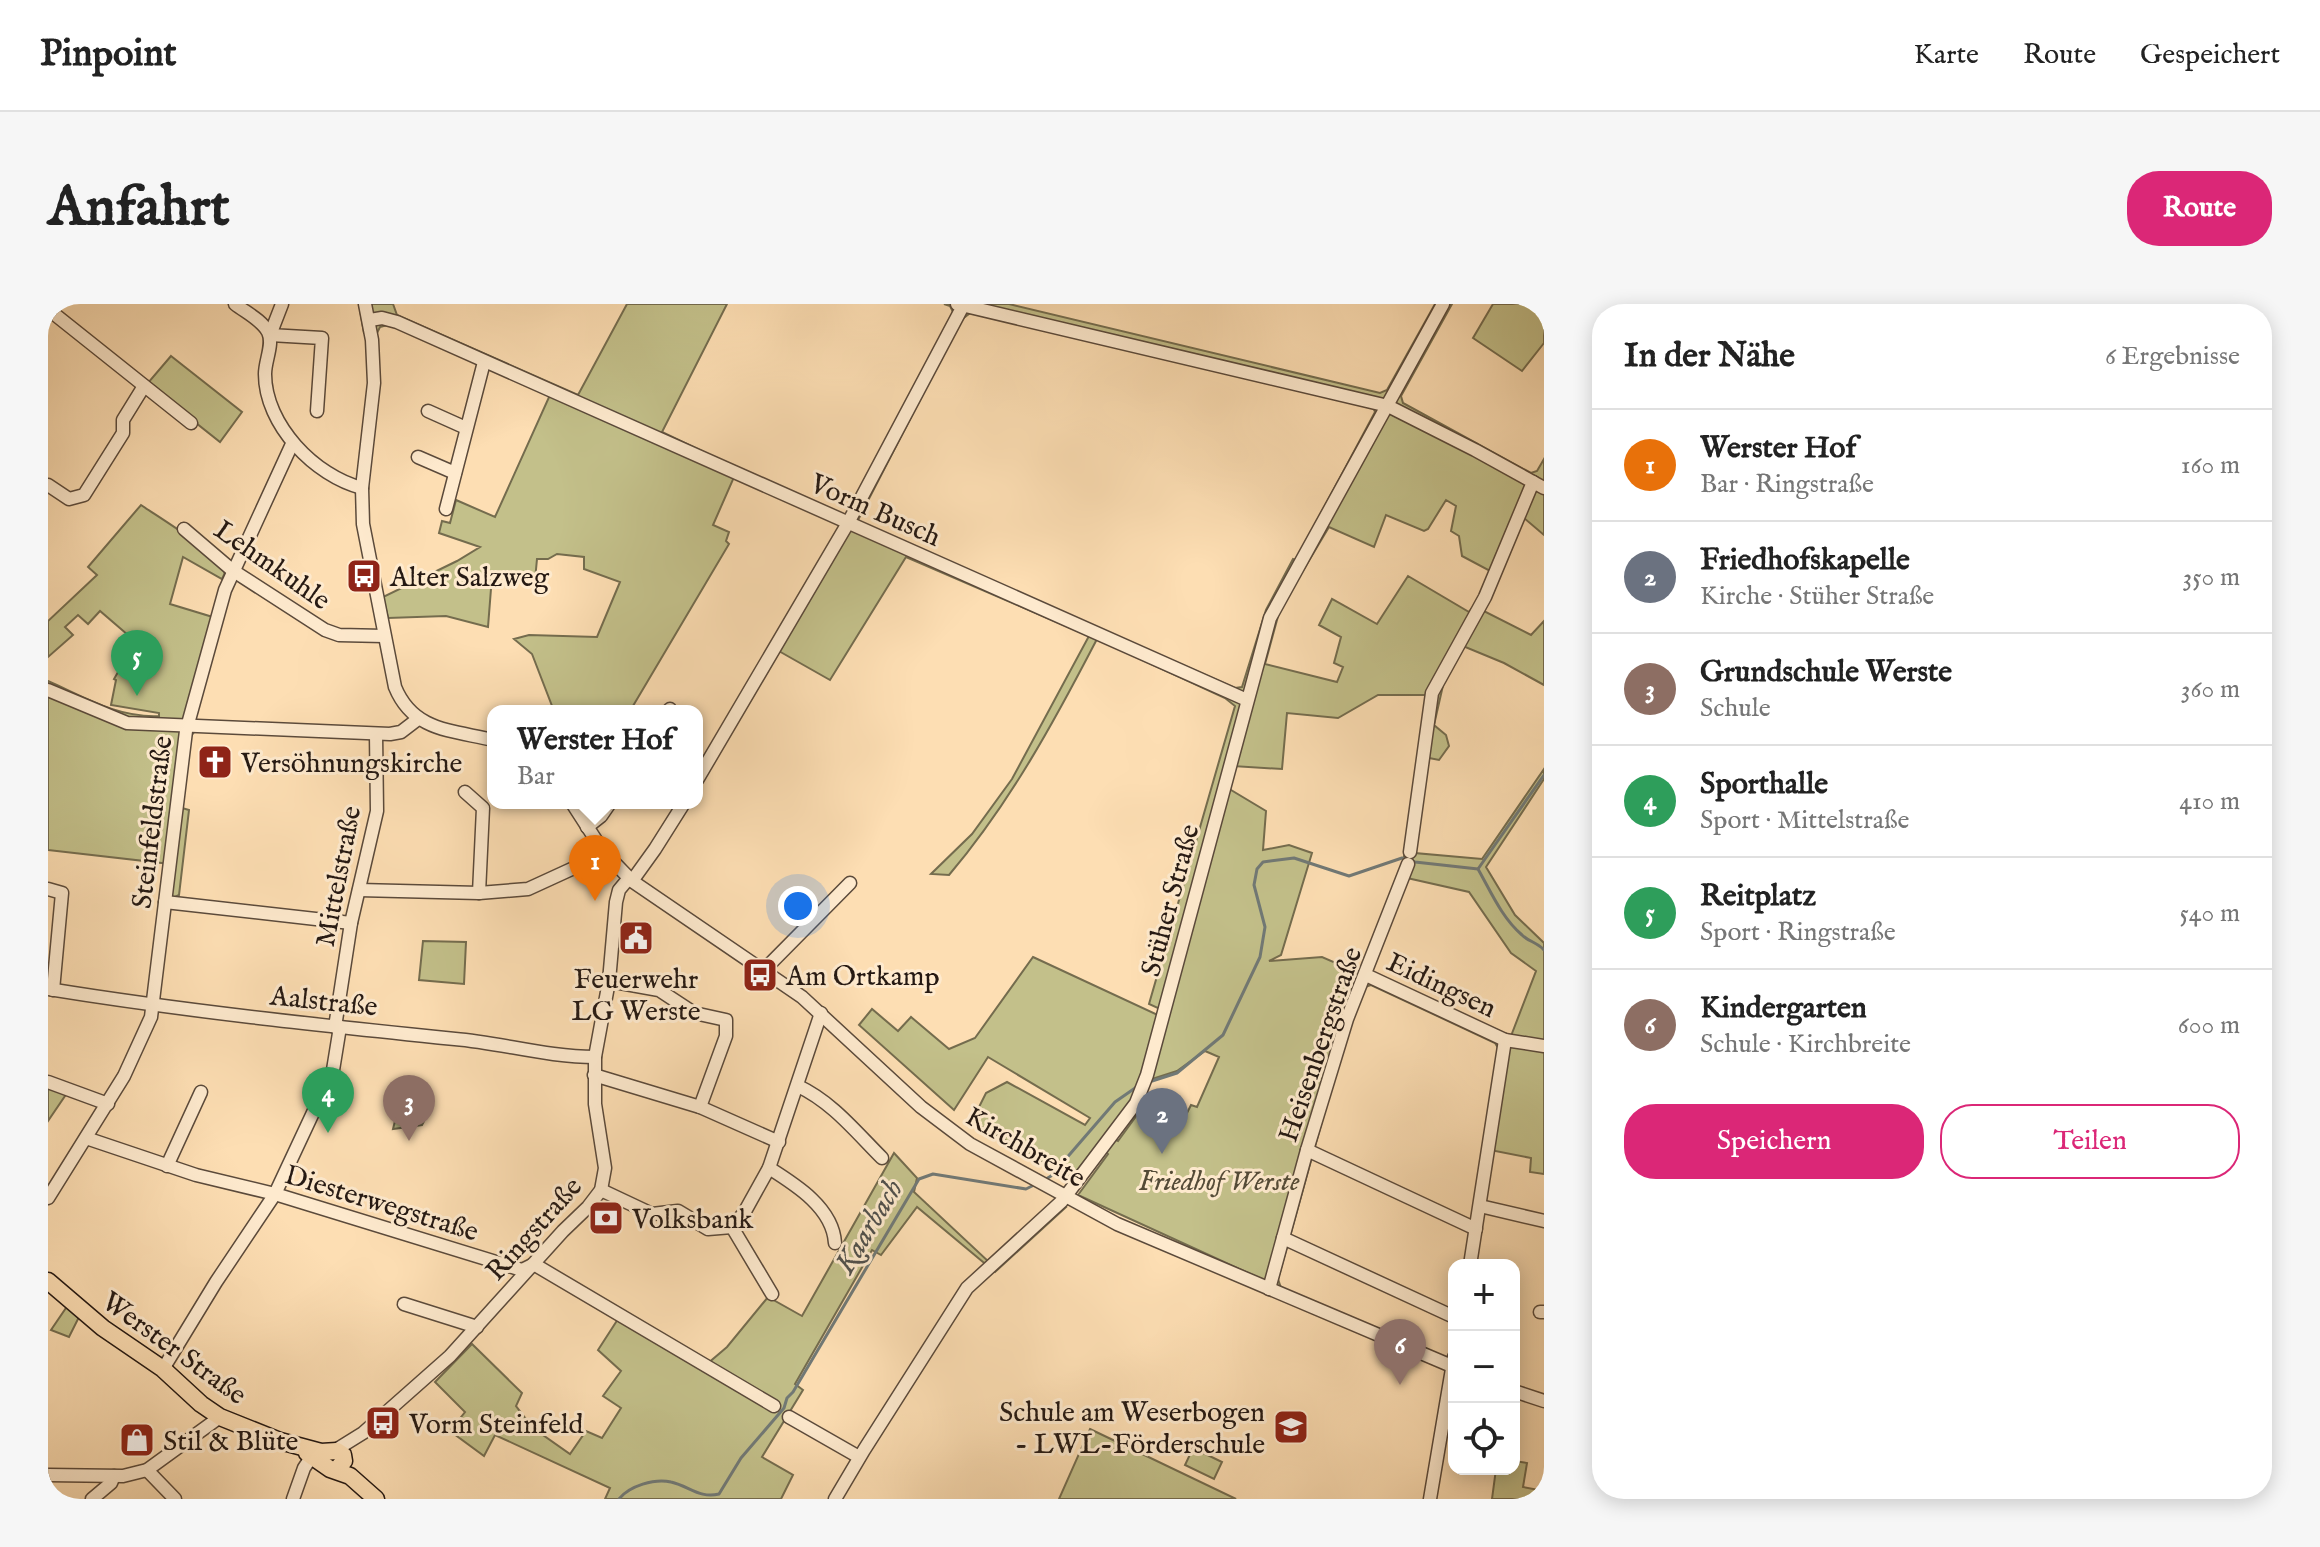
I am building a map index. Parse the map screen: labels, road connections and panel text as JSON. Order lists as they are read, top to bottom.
{
  "streets": {
    "main road": ["Werster Straße"],
    "street": [
      "Vorm Busch",
      "Lehmkuhle",
      "Steinfeldstraße",
      "Mittelstraße",
      "Stüher Straße",
      "Eidingsen",
      "Aalstraße",
      "Heisenbergstraße",
      "Kirchbreite",
      "Diesterwegstraße",
      "Ringstraße"
    ]
  },
  "crossings": [
    ["Vorm Busch", "Stüher Straße"],
    ["Lehmkuhle", "Steinfeldstraße"],
    ["Steinfeldstraße", "Aalstraße"],
    ["Steinfeldstraße", "Diesterwegstraße"],
    ["Mittelstraße", "Aalstraße"],
    ["Mittelstraße", "Diesterwegstraße"],
    ["Mittelstraße", "Werster Straße"],
    ["Stüher Straße", "Kirchbreite"],
    ["Eidingsen", "Heisenbergstraße"],
    ["Aalstraße", "Ringstraße"],
    ["Heisenbergstraße", "Kirchbreite"],
    ["Kirchbreite", "Ringstraße"],
    ["Diesterwegstraße", "Ringstraße"],
    ["Ringstraße", "Werster Straße"]
  ],
  "water": ["Kaarbach"],
  "parks": ["Friedhof Werste"],
  "places": {
    "bus stop": ["Alter Salzweg", "Am Ortkamp", "Vorm Steinfeld"],
    "church": ["Versöhnungskirche"],
    "public building": ["Feuerwehr LG Werste"],
    "bank": ["Volksbank"],
    "school or university": ["Schule am Weserbogen - LWL-Förderschule"],
    "shop": ["Stil & Blüte"]
  },
  "page": {
    "header": "Pinpoint",
    "nav": ["Karte", "Route", "Gespeichert"],
    "buttons": [
      "Route",
      ["Speichern", "Teilen"]
    ],
    "title": "Anfahrt",
    "heading": ["In der Nähe", "6 Ergebnisse"],
    "list": [
      {
        "mark": "1",
        "name": "Werster Hof",
        "note": "Bar · Ringstraße",
        "value": "160 m"
      },
      {
        "mark": "2",
        "name": "Friedhofskapelle",
        "note": "Kirche · Stüher Straße",
        "value": "350 m"
      },
      {
        "mark": "3",
        "name": "Grundschule Werste",
        "note": "Schule",
        "value": "360 m"
      },
      {
        "mark": "4",
        "name": "Sporthalle",
        "note": "Sport · Mittelstraße",
        "value": "410 m"
      },
      {
        "mark": "5",
        "name": "Reitplatz",
        "note": "Sport · Ringstraße",
        "value": "540 m"
      },
      {
        "mark": "6",
        "name": "Kindergarten",
        "note": "Schule · Kirchbreite",
        "value": "600 m"
      }
    ],
    "pins": [
      "5",
      "1",
      "4",
      "3",
      "2",
      "6"
    ],
    "popup": ["Werster Hof", "Bar"],
    "map_buttons": ["+", "−"]
  }
}
